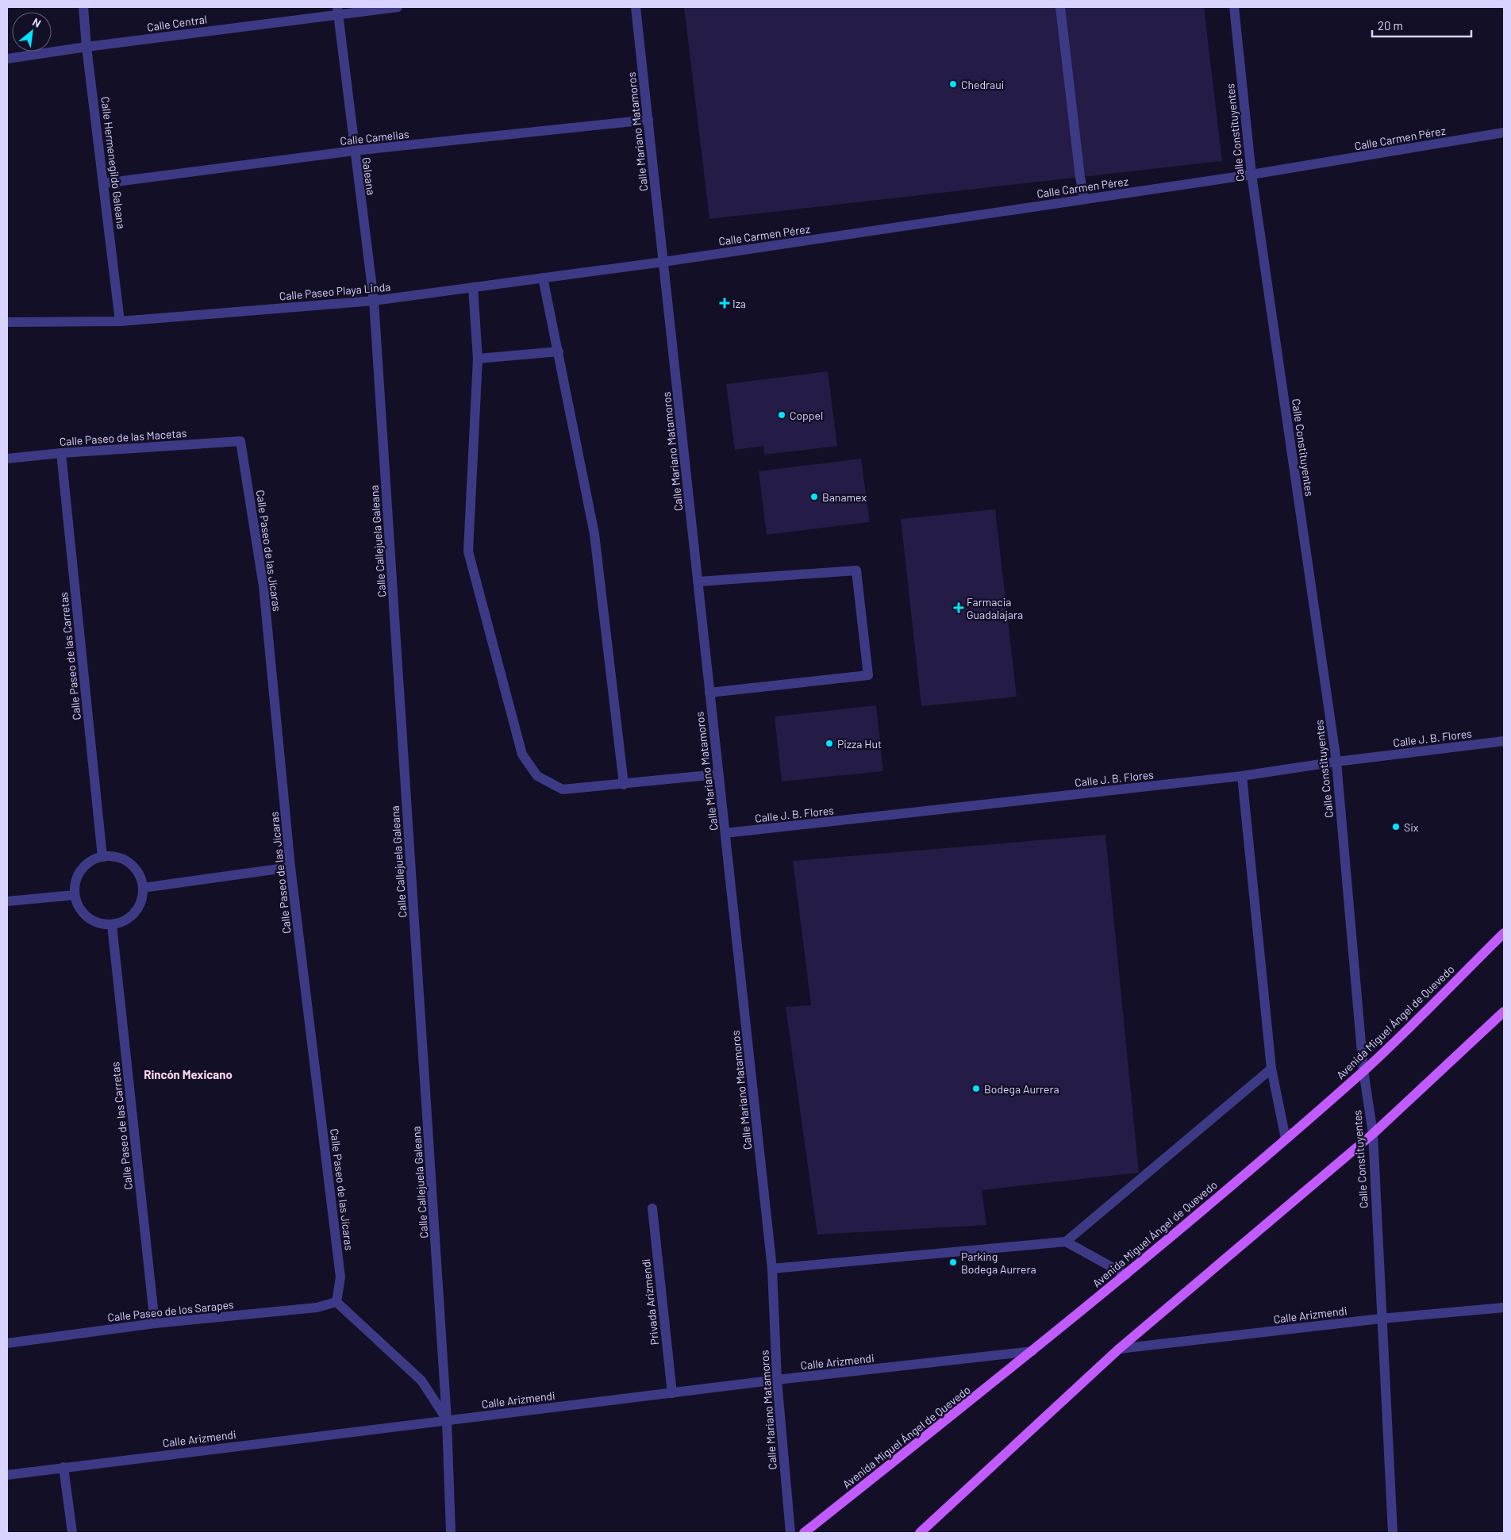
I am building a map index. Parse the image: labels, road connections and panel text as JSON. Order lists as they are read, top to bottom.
{
  "streets": {
    "main road": ["Avenida Miguel Ángel de Quevedo"],
    "street": [
      "Calle Central",
      "Calle Mariano Matamoros",
      "Calle Constituyentes",
      "Calle Camelias",
      "Calle Carmen Pérez",
      "Calle Hermenegildo Galeana",
      "Galeana",
      "Calle Paseo Playa Linda",
      "Calle Paseo de las Macetas",
      "Calle Callejuela Galeana",
      "Calle Paseo de las Jícaras",
      "Calle Paseo de las Carretas",
      "Calle J. B. Flores",
      "Privada Arizmendi",
      "Calle Paseo de los Sarapes",
      "Calle Arizmendi"
    ]
  },
  "crossings": [
    ["Calle Central", "Calle Hermenegildo Galeana"],
    ["Calle Central", "Galeana"],
    ["Calle Mariano Matamoros", "Calle Camelias"],
    ["Calle Mariano Matamoros", "Calle Carmen Pérez"],
    ["Calle Mariano Matamoros", "Calle Paseo Playa Linda"],
    ["Calle Mariano Matamoros", "Calle J. B. Flores"],
    ["Calle Mariano Matamoros", "Calle Arizmendi"],
    ["Calle Constituyentes", "Calle Carmen Pérez"],
    ["Calle Constituyentes", "Calle J. B. Flores"],
    ["Calle Constituyentes", "Avenida Miguel Ángel de Quevedo"],
    ["Calle Constituyentes", "Calle Arizmendi"],
    ["Calle Camelias", "Calle Hermenegildo Galeana"],
    ["Calle Camelias", "Galeana"],
    ["Calle Carmen Pérez", "Calle Paseo Playa Linda"],
    ["Calle Hermenegildo Galeana", "Calle Paseo Playa Linda"],
    ["Galeana", "Calle Paseo Playa Linda"],
    ["Galeana", "Calle Callejuela Galeana"],
    ["Calle Paseo Playa Linda", "Calle Callejuela Galeana"],
    ["Calle Paseo de las Macetas", "Calle Paseo de las Jícaras"],
    ["Calle Paseo de las Macetas", "Calle Paseo de las Carretas"],
    ["Calle Callejuela Galeana", "Calle Arizmendi"],
    ["Calle Paseo de las Jícaras", "Calle Paseo de los Sarapes"],
    ["Calle Paseo de las Carretas", "Calle Paseo de los Sarapes"],
    ["Avenida Miguel Ángel de Quevedo", "Calle Arizmendi"],
    ["Privada Arizmendi", "Calle Arizmendi"]
  ],
  "districts": ["Rincón Mexicano"],
  "places": {
    "other": [
      "Chedraui",
      "Coppel",
      "Banamex",
      "Pizza Hut",
      "Six",
      "Bodega Aurrera",
      "Parking Bodega Aurrera"
    ],
    "health": ["Iza", "Farmacia Guadalajara"]
  },
  "scale_bar": "20 m",
  "north": "top right"
}
